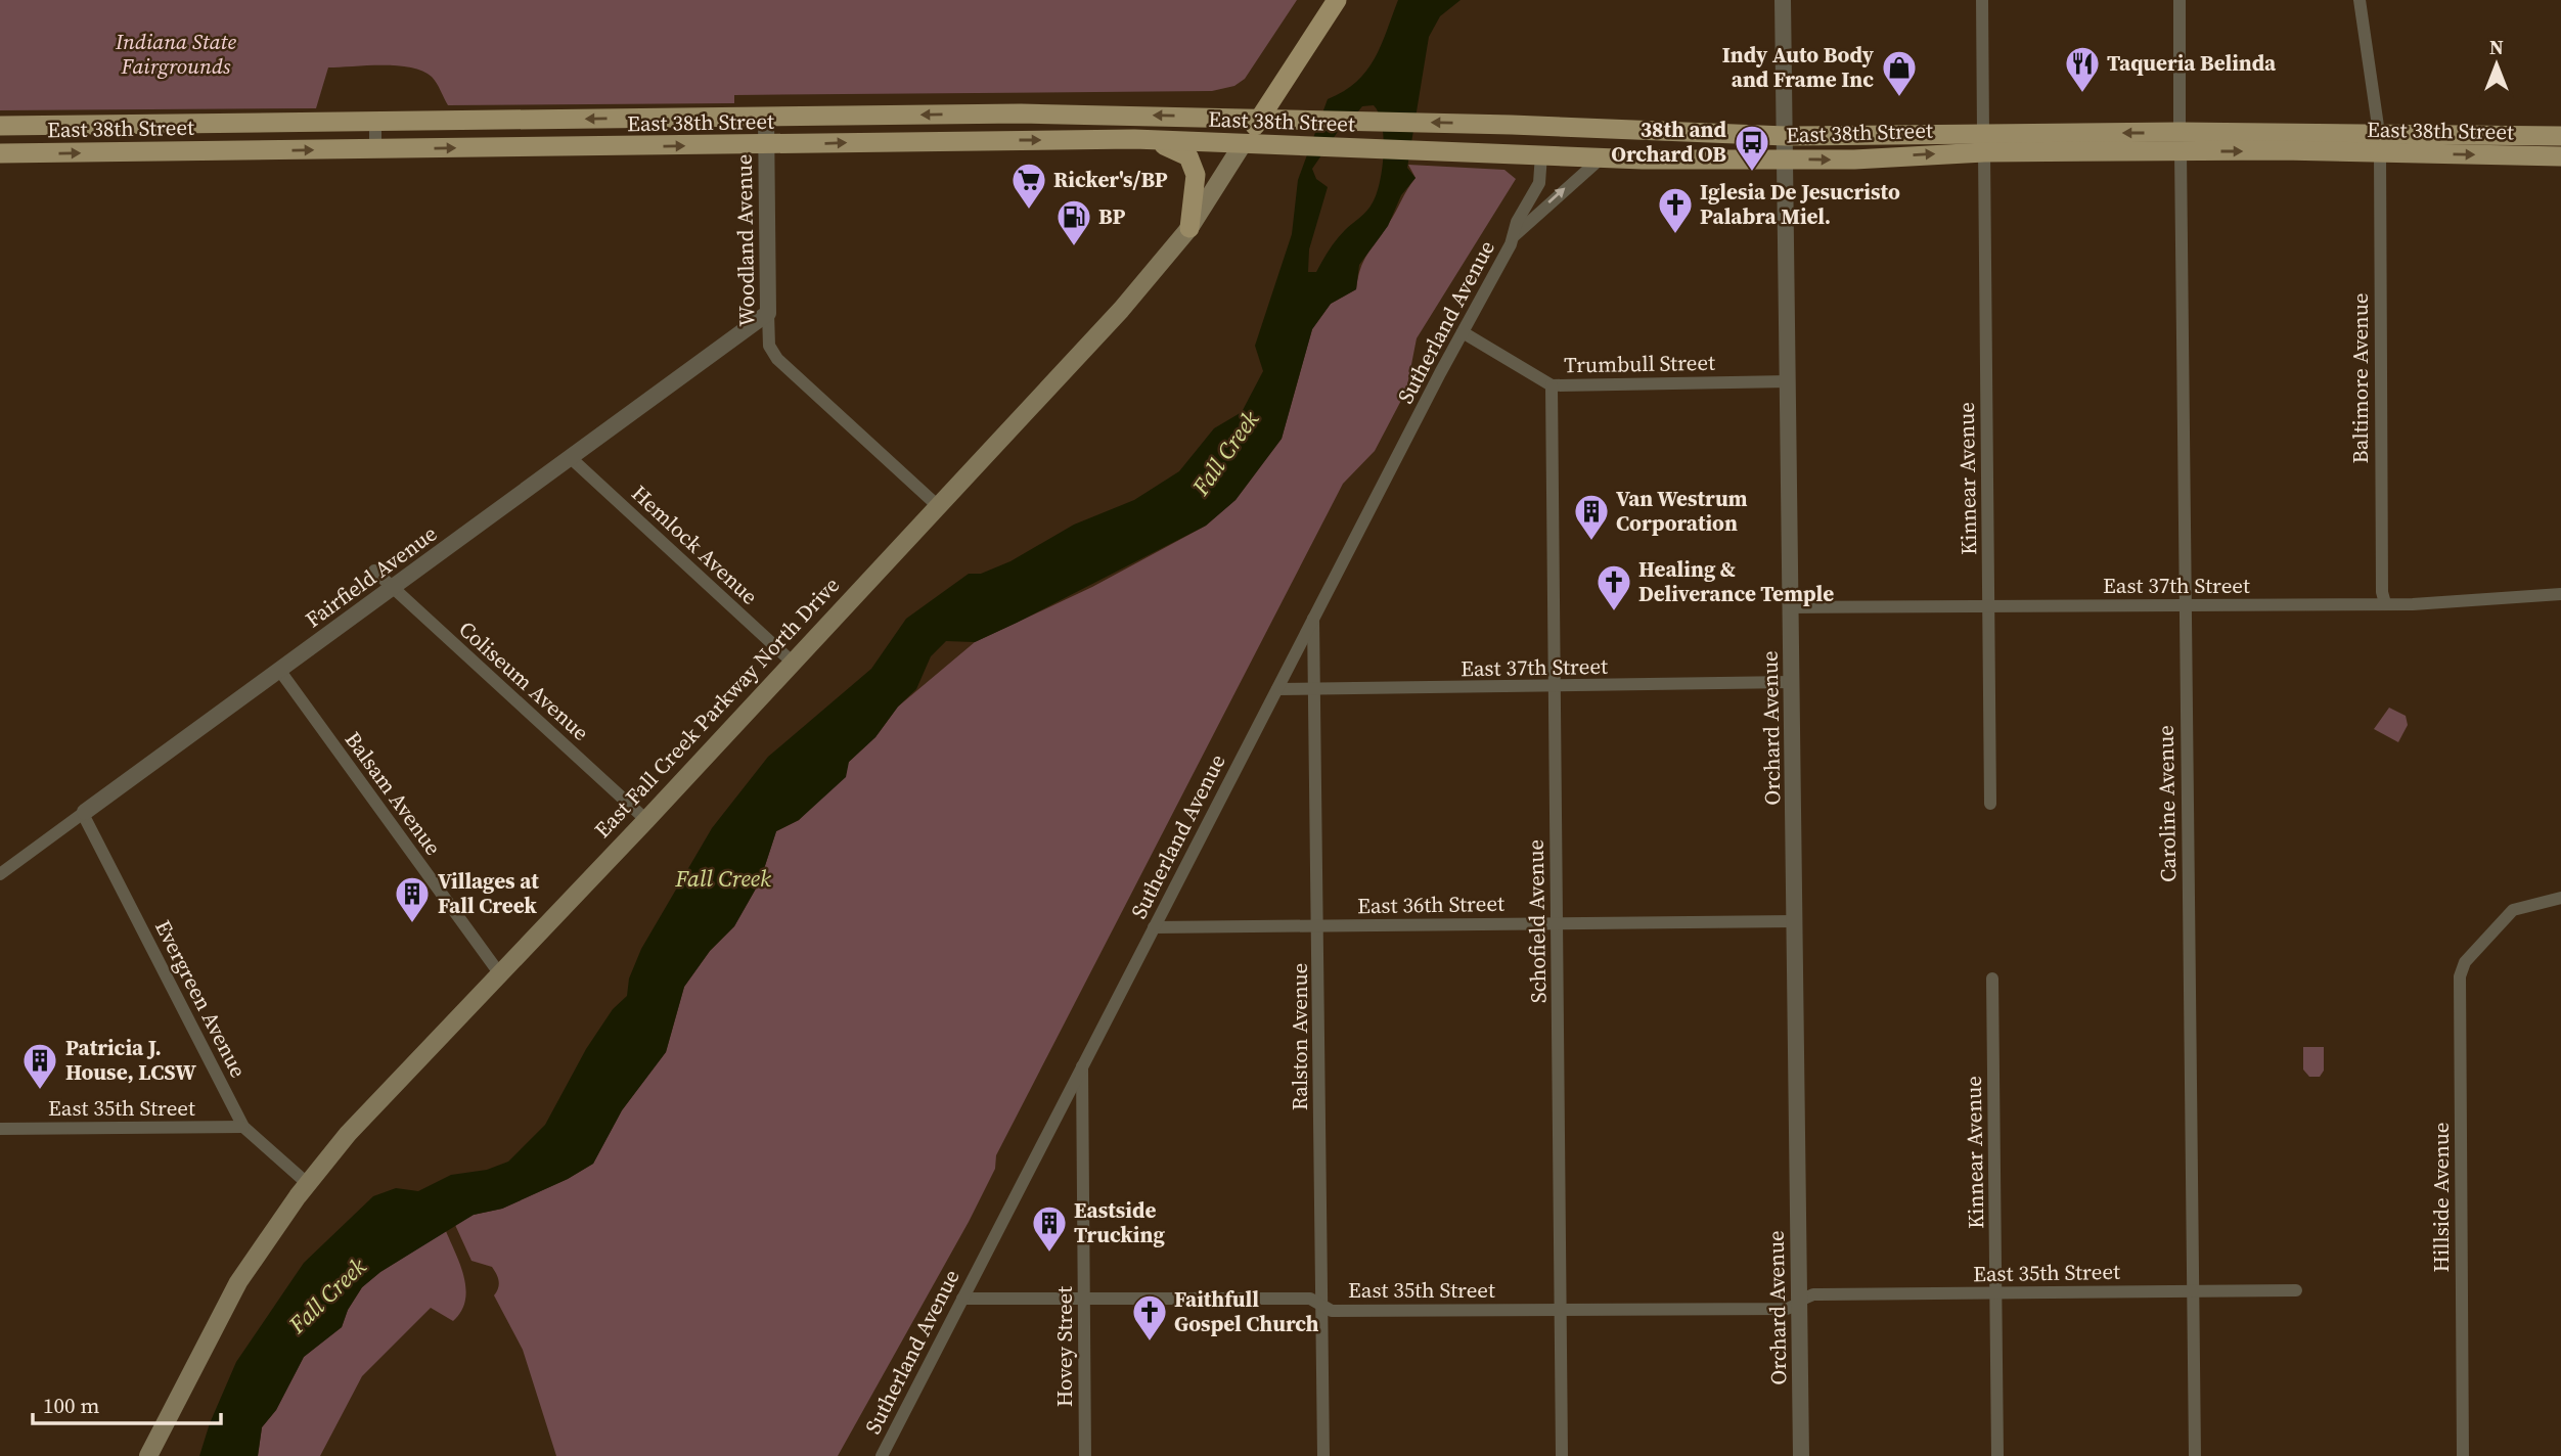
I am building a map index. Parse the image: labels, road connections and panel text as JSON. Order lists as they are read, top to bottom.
{
  "streets": {
    "main road": ["East 38th Street", "East Fall Creek Parkway North Drive"],
    "street": [
      "Woodland Avenue",
      "Sutherland Avenue",
      "Trumbull Street",
      "Baltimore Avenue",
      "Kinnear Avenue",
      "Hemlock Avenue",
      "Fairfield Avenue",
      "East 37th Street",
      "Coliseum Avenue",
      "Orchard Avenue",
      "Balsam Avenue",
      "Caroline Avenue",
      "East 36th Street",
      "Schofield Avenue",
      "Evergreen Avenue",
      "Ralston Avenue",
      "East 35th Street",
      "Hillside Avenue",
      "Hovey Street"
    ]
  },
  "crossings": [
    ["East 38th Street", "Woodland Avenue"],
    ["East 38th Street", "Sutherland Avenue"],
    ["East 38th Street", "Baltimore Avenue"],
    ["East 38th Street", "Kinnear Avenue"],
    ["East 38th Street", "East Fall Creek Parkway North Drive"],
    ["East 38th Street", "Orchard Avenue"],
    ["East 38th Street", "Caroline Avenue"],
    ["Woodland Avenue", "Fairfield Avenue"],
    ["Woodland Avenue", "East Fall Creek Parkway North Drive"],
    ["Sutherland Avenue", "Trumbull Street"],
    ["Sutherland Avenue", "East 37th Street"],
    ["Sutherland Avenue", "East 36th Street"],
    ["Sutherland Avenue", "Ralston Avenue"],
    ["Sutherland Avenue", "East 35th Street"],
    ["Sutherland Avenue", "Hovey Street"],
    ["Trumbull Street", "Orchard Avenue"],
    ["Trumbull Street", "Schofield Avenue"],
    ["Baltimore Avenue", "East 37th Street"],
    ["Kinnear Avenue", "East 37th Street"],
    ["Kinnear Avenue", "East 35th Street"],
    ["Hemlock Avenue", "Fairfield Avenue"],
    ["Hemlock Avenue", "East Fall Creek Parkway North Drive"],
    ["Fairfield Avenue", "Coliseum Avenue"],
    ["Fairfield Avenue", "Balsam Avenue"],
    ["Fairfield Avenue", "Evergreen Avenue"],
    ["East 37th Street", "Orchard Avenue"],
    ["East 37th Street", "Caroline Avenue"],
    ["East 37th Street", "Schofield Avenue"],
    ["East 37th Street", "Ralston Avenue"],
    ["Coliseum Avenue", "East Fall Creek Parkway North Drive"],
    ["East Fall Creek Parkway North Drive", "Balsam Avenue"],
    ["East Fall Creek Parkway North Drive", "Evergreen Avenue"],
    ["Orchard Avenue", "East 36th Street"],
    ["Orchard Avenue", "East 35th Street"],
    ["Caroline Avenue", "East 35th Street"],
    ["East 36th Street", "Schofield Avenue"],
    ["East 36th Street", "Ralston Avenue"],
    ["Schofield Avenue", "East 35th Street"],
    ["Evergreen Avenue", "East 35th Street"],
    ["Ralston Avenue", "East 35th Street"],
    ["East 35th Street", "Hovey Street"]
  ],
  "water": ["Fall Creek"],
  "parks": ["Indiana State Fairgrounds"],
  "places": {
    "restaurant": ["Taqueria Belinda"],
    "shop": ["Indy Auto Body and Frame Inc"],
    "bus stop": ["38th and Orchard OB"],
    "supermarket": ["Ricker's/BP"],
    "church": ["Iglesia De Jesucristo Palabra Miel.", "Healing & Deliverance Temple", "Faithfull Gospel Church"],
    "fuel station": ["BP"],
    "building": [
      "Van Westrum Corporation",
      "Villages at Fall Creek",
      "Patricia J. House, LCSW",
      "Eastside Trucking"
    ]
  },
  "scale_bar": "100 m",
  "north": "top"
}
